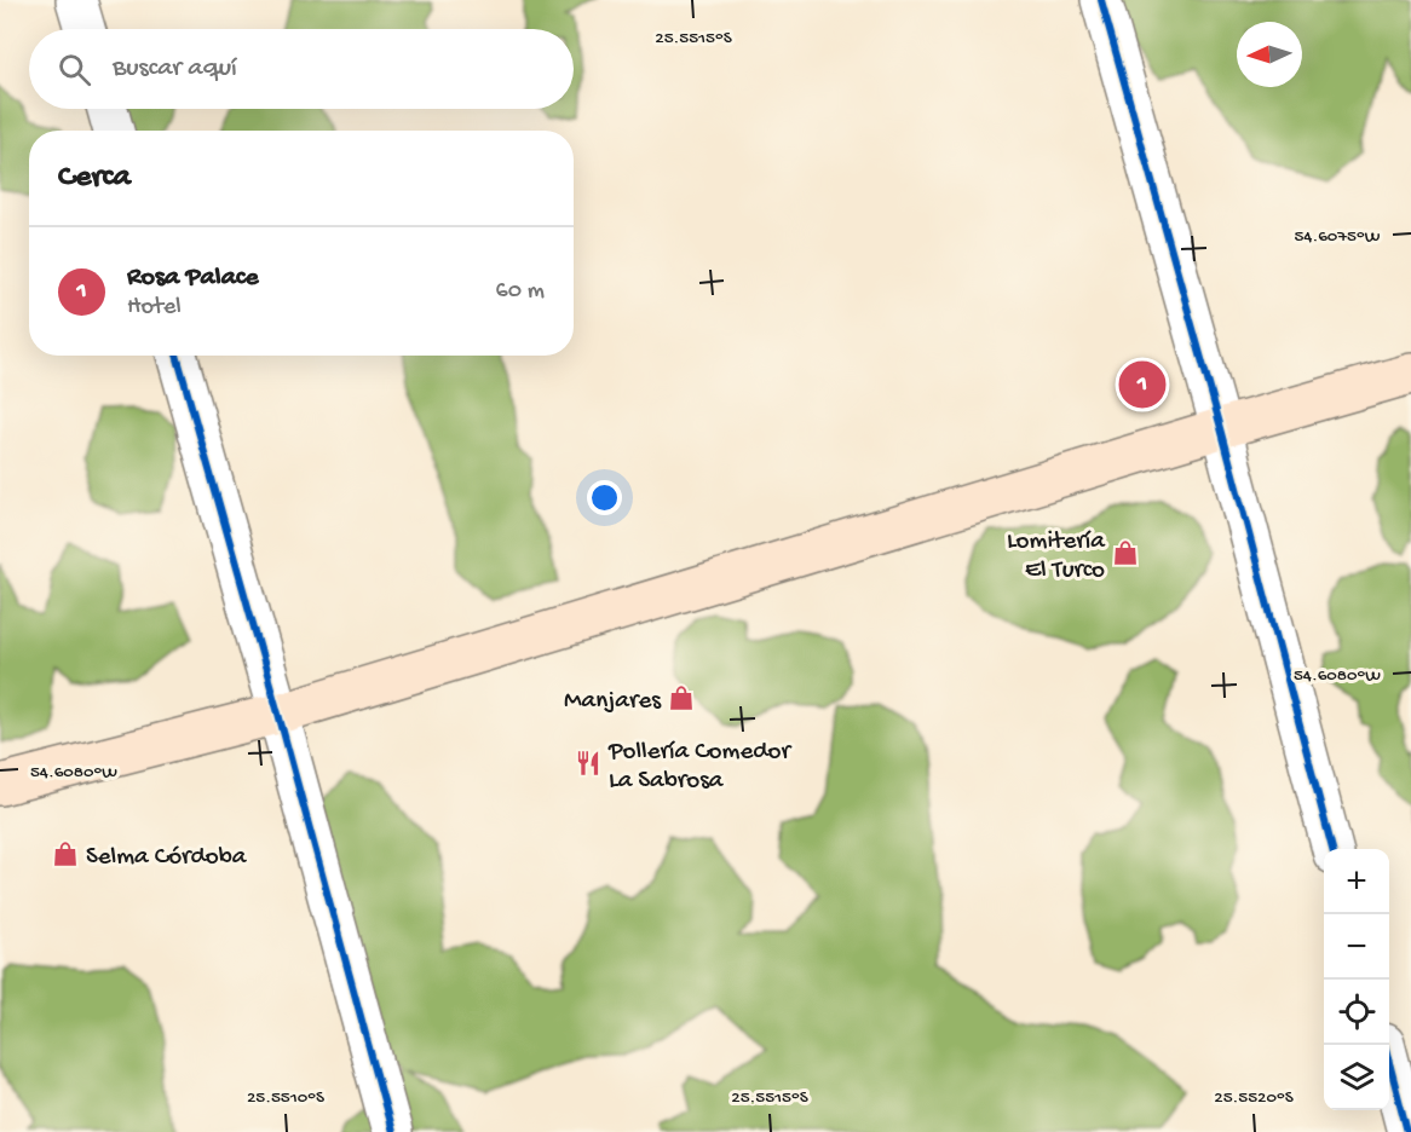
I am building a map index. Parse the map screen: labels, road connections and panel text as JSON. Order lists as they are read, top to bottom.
{
  "places": {
    "shop": ["Lomitería El Turco", "Manjares", "Selma Córdoba"],
    "restaurant": ["Pollería Comedor La Sabrosa"]
  },
  "north": "left",
  "page": {
    "search": "Buscar aquí",
    "heading": "Cerca",
    "list": [
      {
        "mark": "1",
        "name": "Rosa Palace",
        "note": "Hotel",
        "value": "60 m"
      }
    ],
    "pins": "1",
    "map_buttons": ["+", "−"]
  },
  "coordinates": [
    "25.5515°S",
    "54.6075°W",
    "54.6080°W",
    "25.5510°S",
    "25.5520°S"
  ]
}
